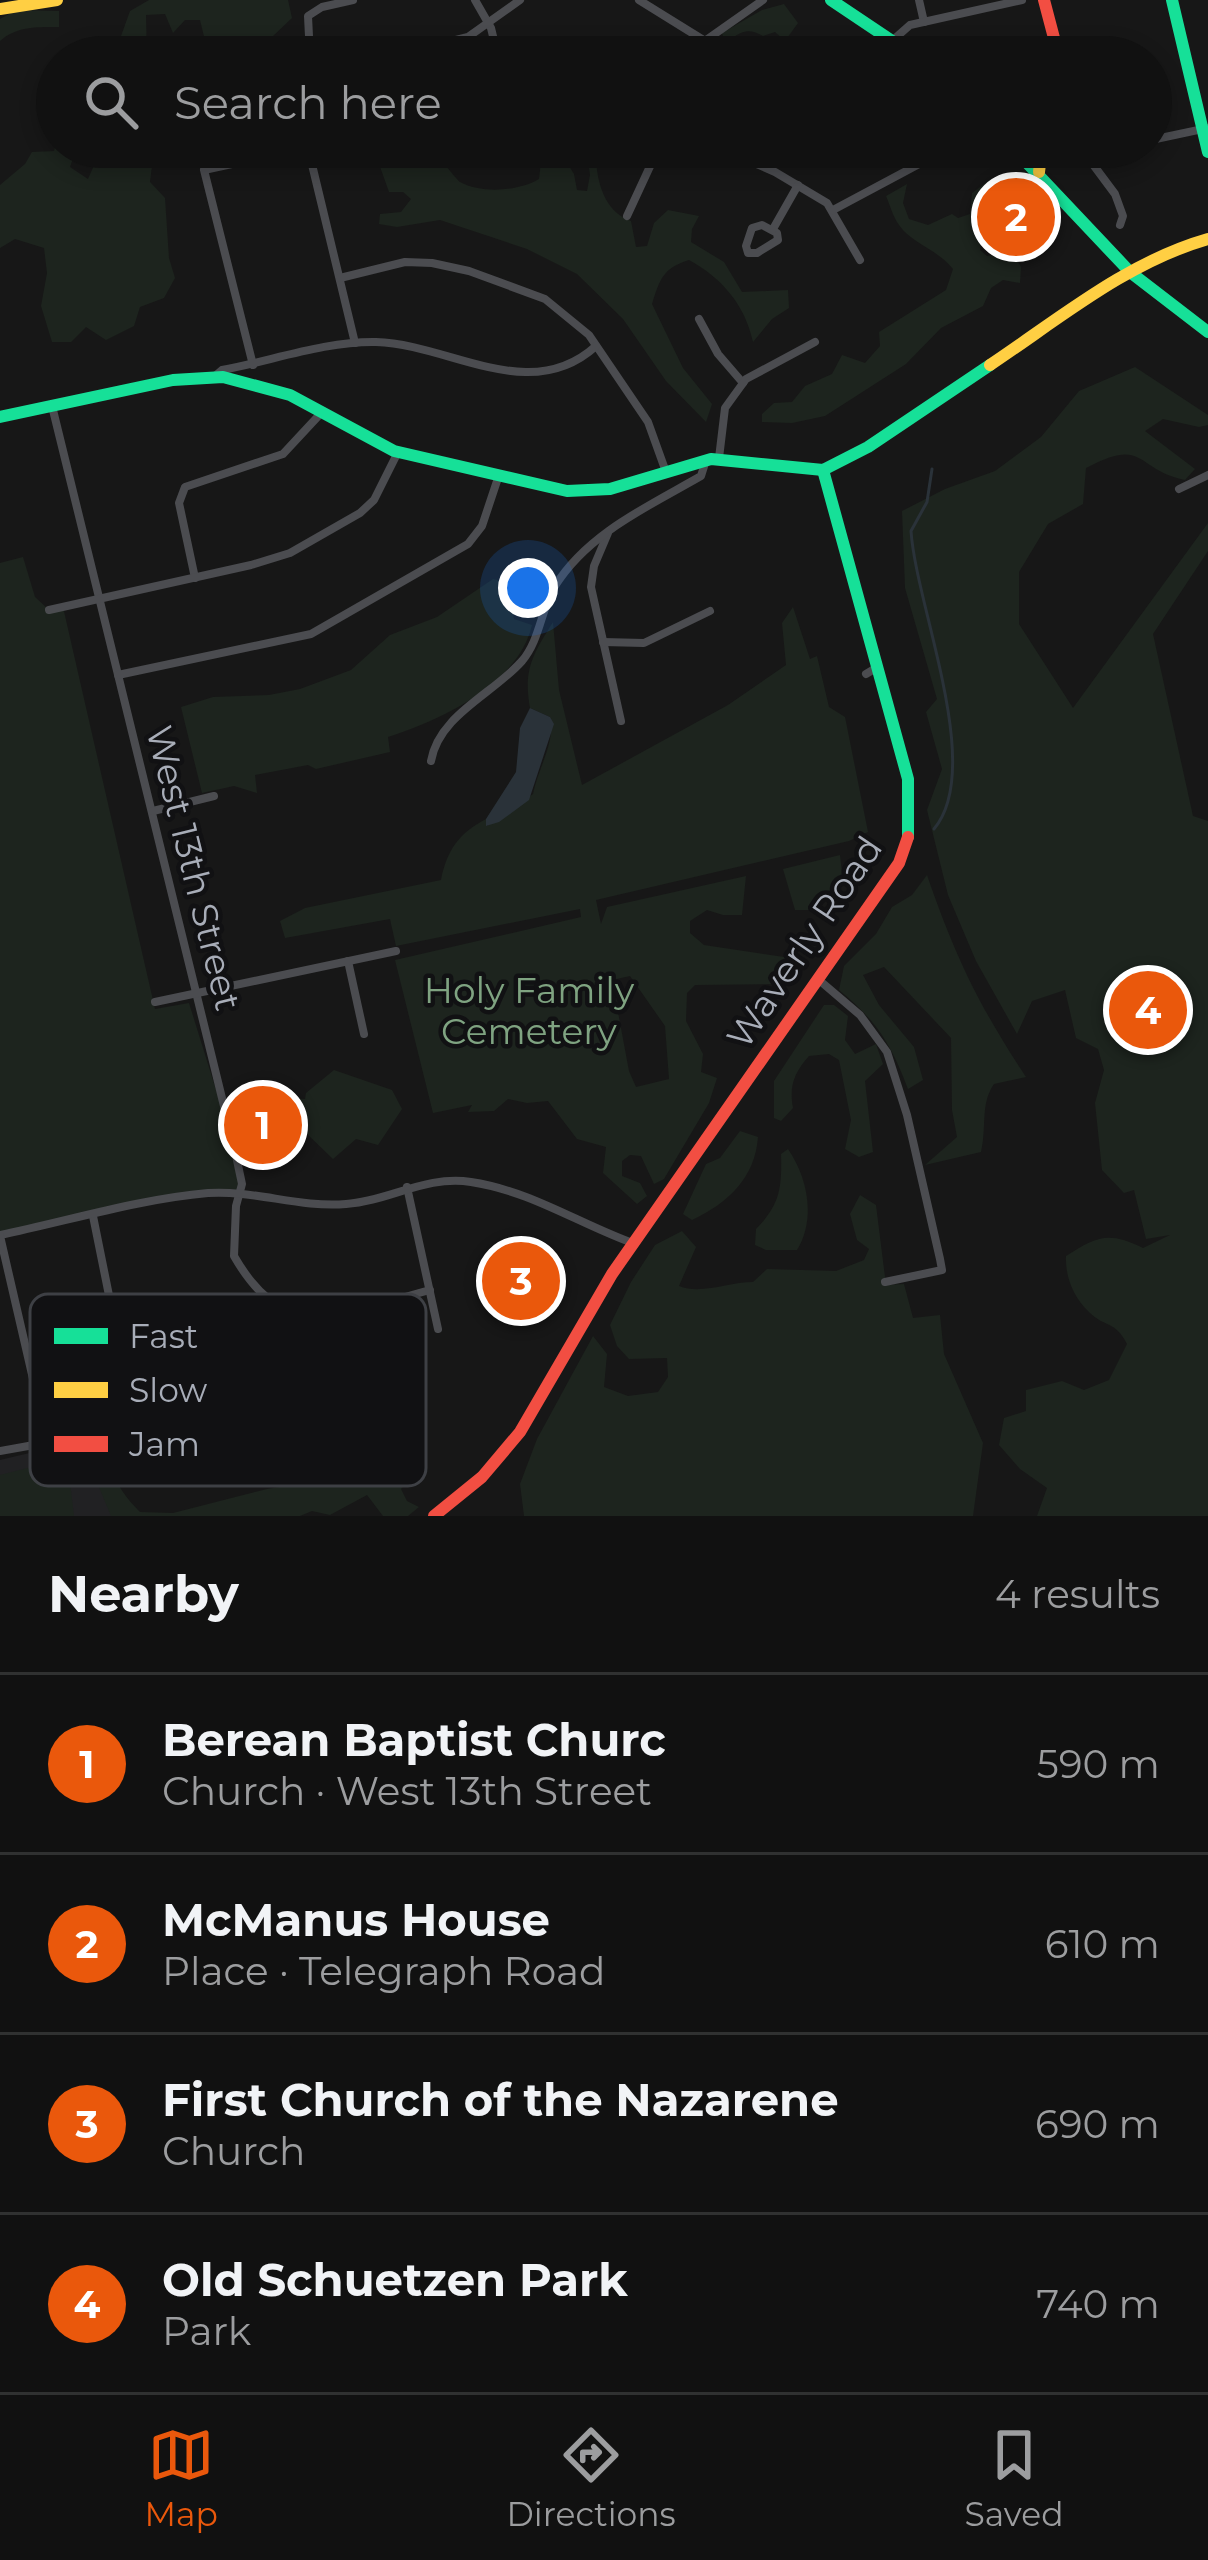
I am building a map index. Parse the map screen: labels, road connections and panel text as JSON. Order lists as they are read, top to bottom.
{
  "streets": {
    "street": ["West 13th Street", "Waverly Road"]
  },
  "parks": ["Holy Family Cemetery"],
  "legend": ["Fast", "Slow", "Jam"],
  "page": {
    "search": "Search here",
    "pins": [
      "2",
      "4",
      "1",
      "3"
    ],
    "heading": ["Nearby", "4 results"],
    "list": [
      {
        "mark": "1",
        "name": "Berean Baptist Churc",
        "note": "Church · West 13th Street",
        "value": "590 m"
      },
      {
        "mark": "2",
        "name": "McManus House",
        "note": "Place · Telegraph Road",
        "value": "610 m"
      },
      {
        "mark": "3",
        "name": "First Church of the Nazarene",
        "note": "Church",
        "value": "690 m"
      },
      {
        "mark": "4",
        "name": "Old Schuetzen Park",
        "note": "Park",
        "value": "740 m"
      }
    ],
    "nav": ["Map", "Directions", "Saved"]
  }
}
